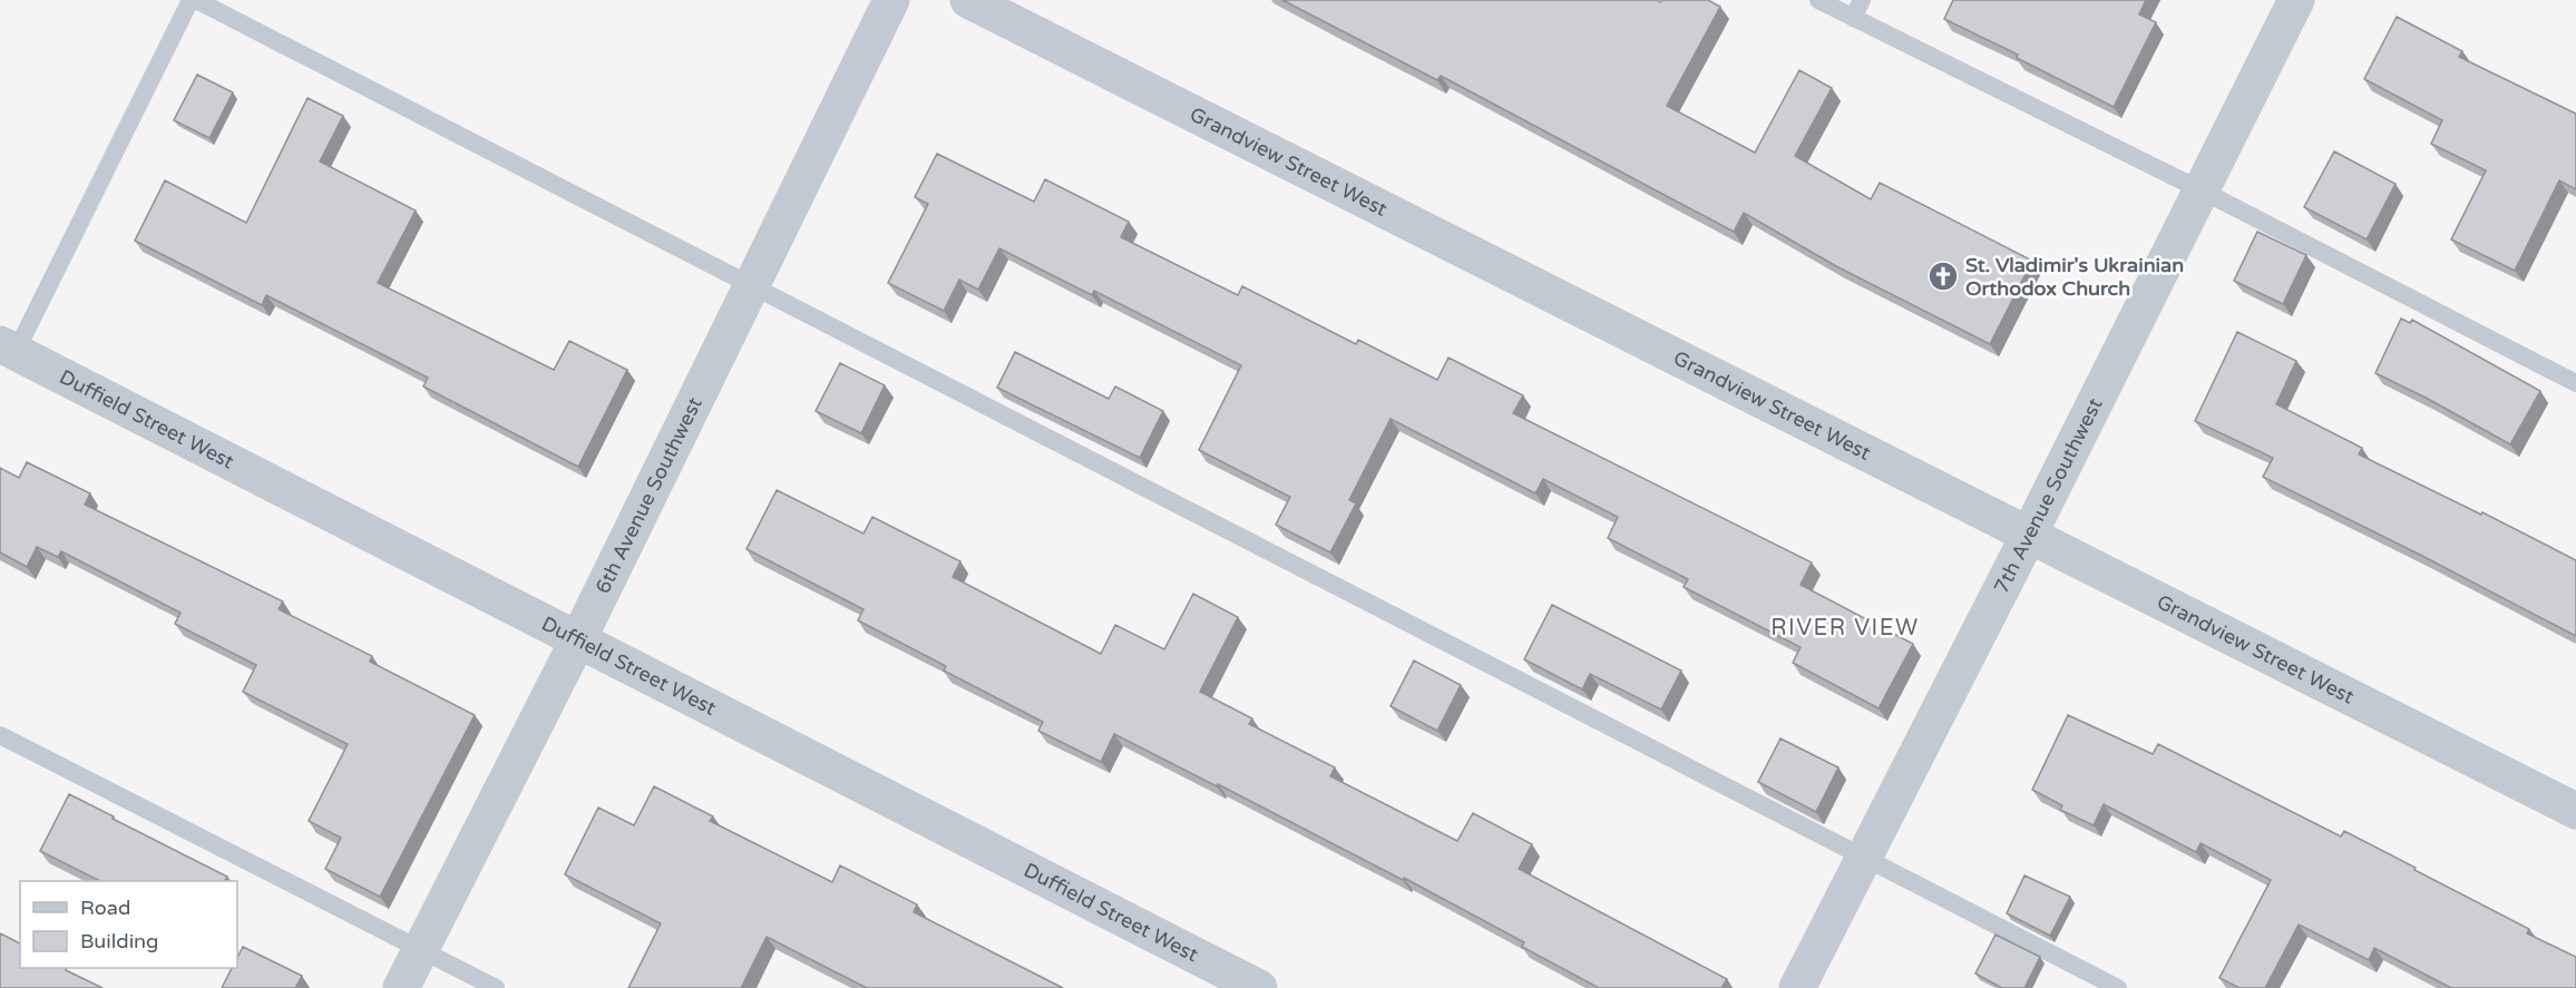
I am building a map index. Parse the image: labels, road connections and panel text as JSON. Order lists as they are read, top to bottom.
{
  "streets": {
    "street": [
      "Grandview Street West",
      "Duffield Street West",
      "7th Avenue Southwest",
      "6th Avenue Southwest"
    ]
  },
  "crossings": [
    ["Grandview Street West", "7th Avenue Southwest"],
    ["Duffield Street West", "6th Avenue Southwest"]
  ],
  "districts": ["RIVER VIEW"],
  "places": {
    "church": ["St. Vladimir's Ukrainian Orthodox Church"]
  },
  "legend": ["Road", "Building"]
}
